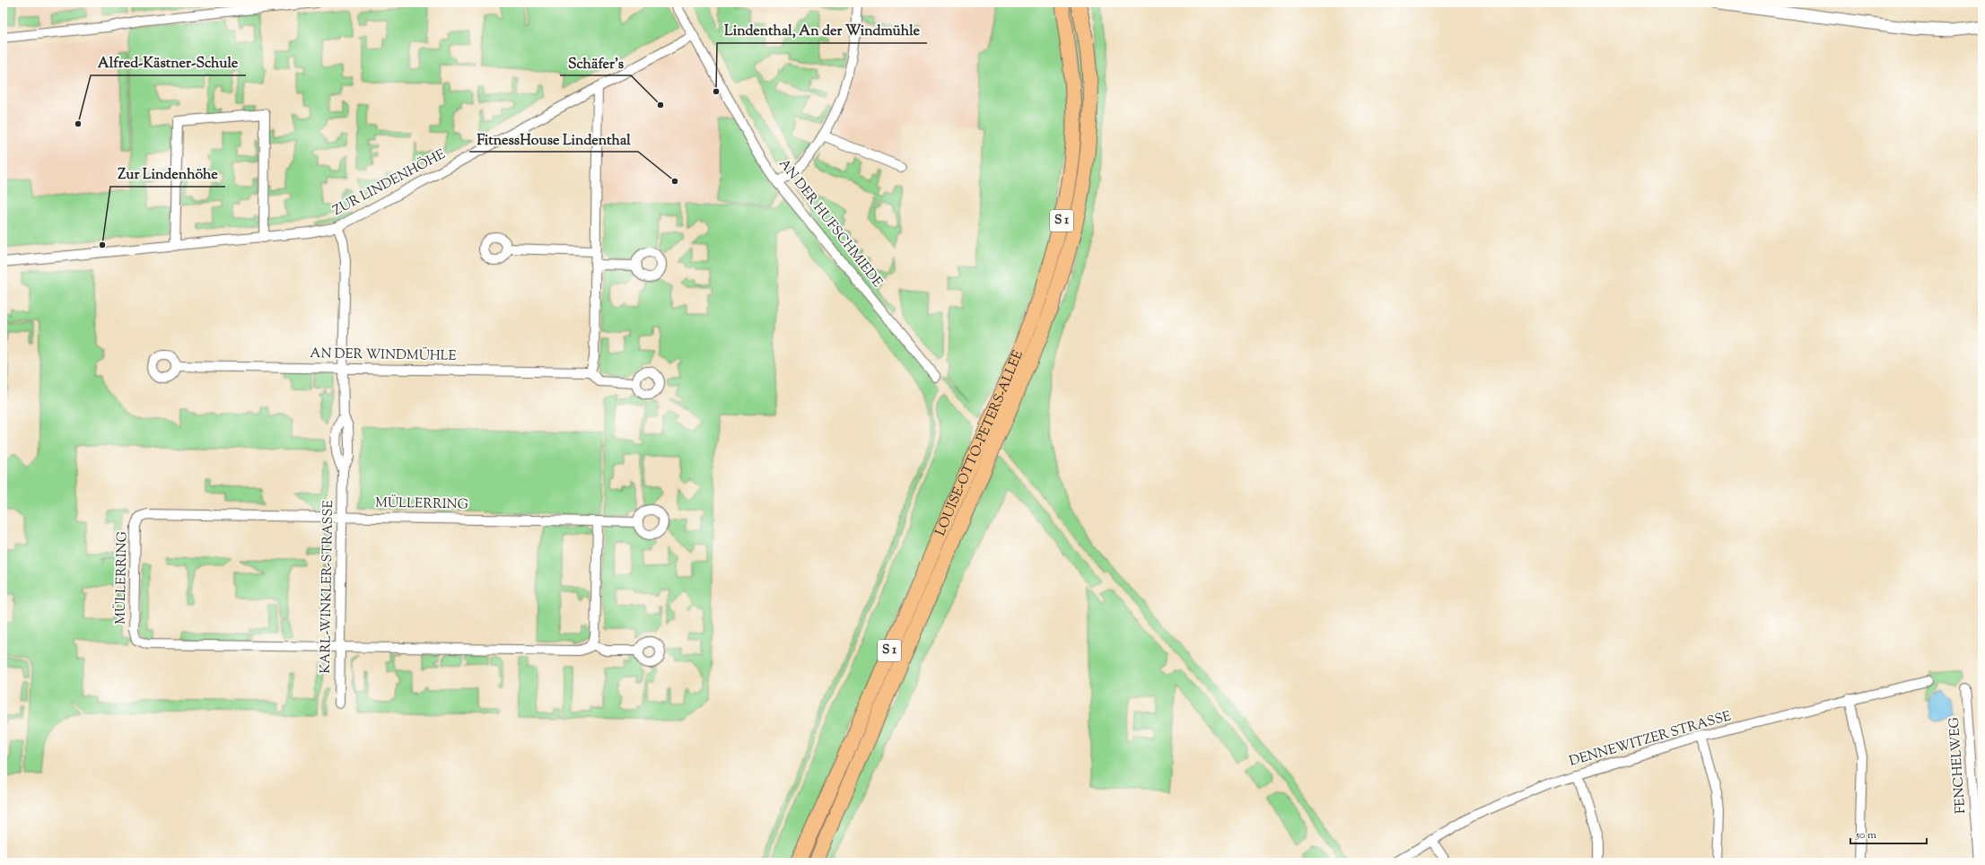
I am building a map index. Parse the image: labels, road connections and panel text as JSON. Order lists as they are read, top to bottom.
{
  "streets": {
    "main road": ["S 1", "LOUISE-OTTO-PETERS-ALLEE"],
    "street": [
      "ZUR LINDENHÖHE",
      "AN DER HUFSCHMIEDE",
      "AN DER WINDMÜHLE",
      "MÜLLERRING",
      "KARL-WINKLER-STRASSE",
      "DENNEWITZER STRASSE",
      "FENCHELWEG"
    ]
  },
  "crossings": [
    ["ZUR LINDENHÖHE", "AN DER HUFSCHMIEDE"],
    ["ZUR LINDENHÖHE", "KARL-WINKLER-STRASSE"],
    ["AN DER WINDMÜHLE", "KARL-WINKLER-STRASSE"],
    ["MÜLLERRING", "KARL-WINKLER-STRASSE"]
  ],
  "places": [
    "Lindenthal, An der Windmühle",
    "Schäfer's",
    "Alfred-Kästner-Schule",
    "FitnessHouse Lindenthal",
    "Zur Lindenhöhe"
  ],
  "scale_bar": "50 m"
}
